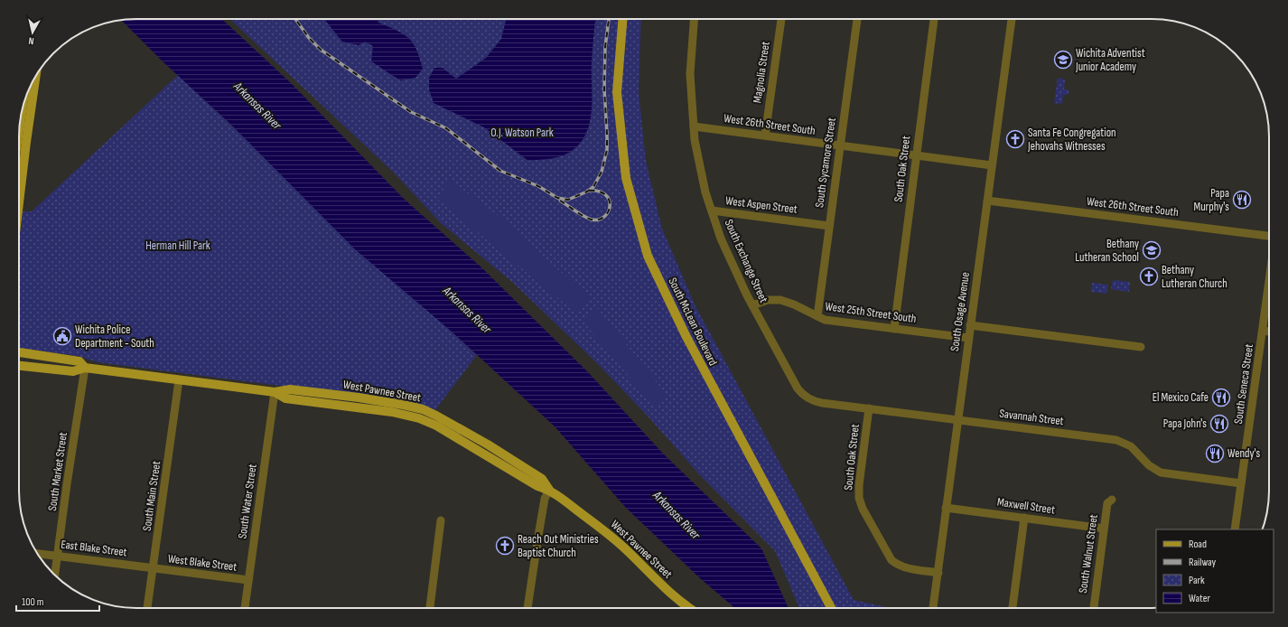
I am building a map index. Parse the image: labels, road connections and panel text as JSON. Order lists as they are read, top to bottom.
{
  "streets": {
    "main road": ["South McLean Boulevard", "West Pawnee Street"],
    "street": [
      "Magnolia Street",
      "West 26th Street South",
      "South Sycamore Street",
      "South Oak Street",
      "West Aspen Street",
      "South Exchange Street",
      "South Osage Avenue",
      "West 25th Street South",
      "South Seneca Street",
      "Savannah Street",
      "South Market Street",
      "South Main Street",
      "South Water Street",
      "Maxwell Street",
      "East Blake Street",
      "South Walnut Street",
      "West Blake Street"
    ]
  },
  "crossings": [
    ["Magnolia Street", "West 26th Street South"],
    ["West 26th Street South", "South Sycamore Street"],
    ["West 26th Street South", "South Oak Street"],
    ["West 26th Street South", "South Exchange Street"],
    ["West 26th Street South", "South Osage Avenue"],
    ["South Sycamore Street", "West Aspen Street"],
    ["South Sycamore Street", "West 25th Street South"],
    ["South Oak Street", "South Osage Avenue"],
    ["South Oak Street", "West 25th Street South"],
    ["South Oak Street", "Savannah Street"],
    ["West Aspen Street", "South Exchange Street"],
    ["South Exchange Street", "West 25th Street South"],
    ["South Exchange Street", "Savannah Street"],
    ["South Osage Avenue", "West 25th Street South"],
    ["South Osage Avenue", "Savannah Street"],
    ["South Osage Avenue", "Maxwell Street"],
    ["South Seneca Street", "Savannah Street"],
    ["West Pawnee Street", "South Market Street"],
    ["West Pawnee Street", "South Main Street"],
    ["West Pawnee Street", "South Water Street"],
    ["South Market Street", "East Blake Street"],
    ["South Main Street", "East Blake Street"],
    ["South Main Street", "West Blake Street"],
    ["South Water Street", "West Blake Street"],
    ["Maxwell Street", "South Walnut Street"],
    ["East Blake Street", "West Blake Street"]
  ],
  "water": ["Arkansas River"],
  "parks": ["O.J. Watson Park", "Herman Hill Park"],
  "places": {
    "school or university": ["Wichita Adventist Junior Academy", "Bethany Lutheran School"],
    "church": ["Santa Fe Congregation Jehovahs Witnesses", "Bethany Lutheran Church", "Reach Out Ministries Baptist Church"],
    "restaurant": [
      "Papa Murphy's",
      "El Mexico Cafe",
      "Papa John's",
      "Wendy's"
    ],
    "public building": ["Wichita Police Department - South"]
  },
  "legend": [
    "Road",
    "Railway",
    "Park",
    "Water"
  ],
  "scale_bar": "100 m",
  "north": "bottom"
}
